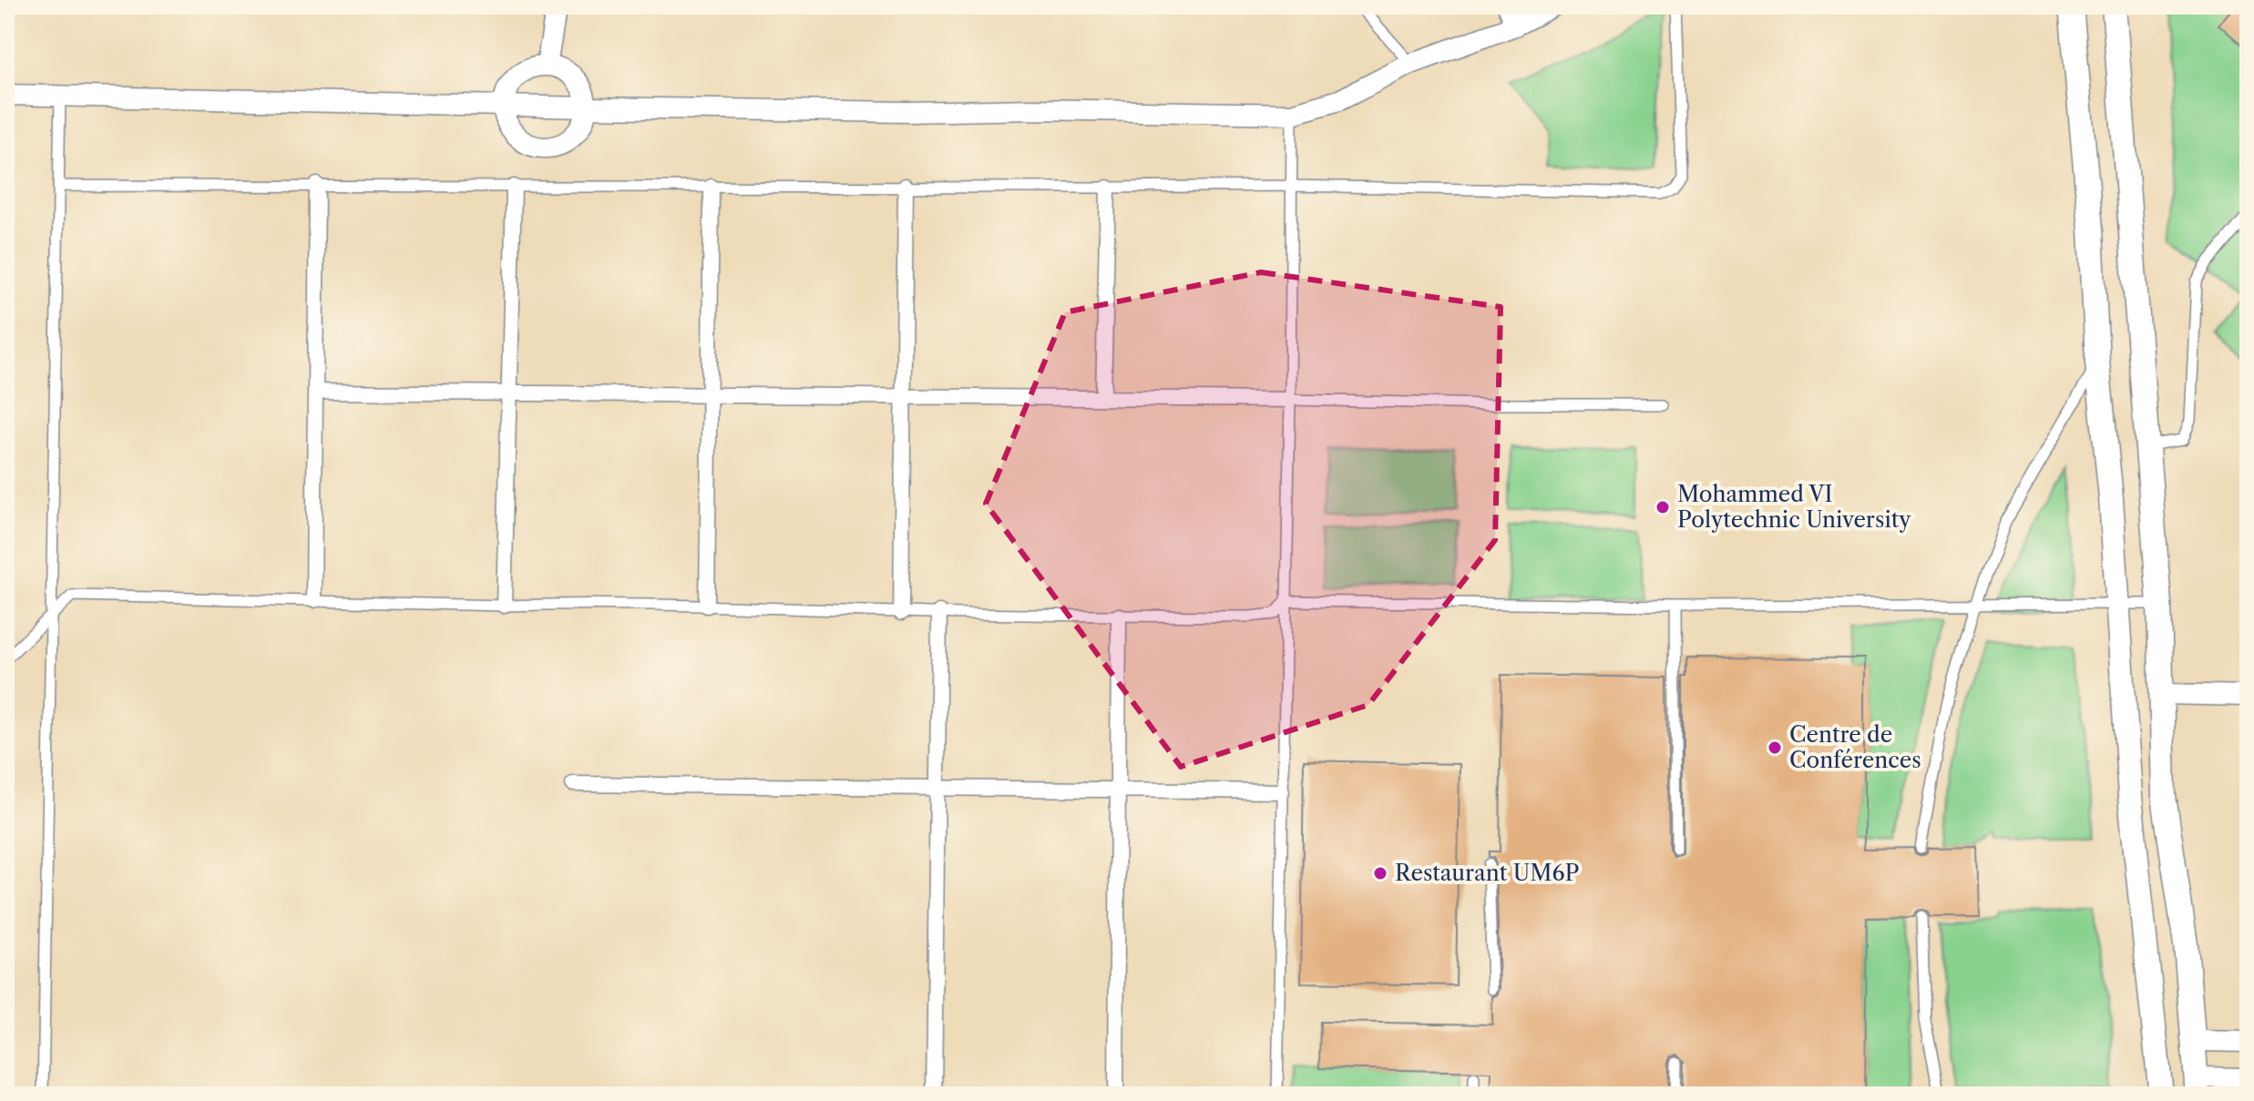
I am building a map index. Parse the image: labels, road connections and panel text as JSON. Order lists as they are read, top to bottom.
{
  "places": ["Mohammed VI Polytechnic University", "Centre de Conférences", "Restaurant UM6P"]
}
